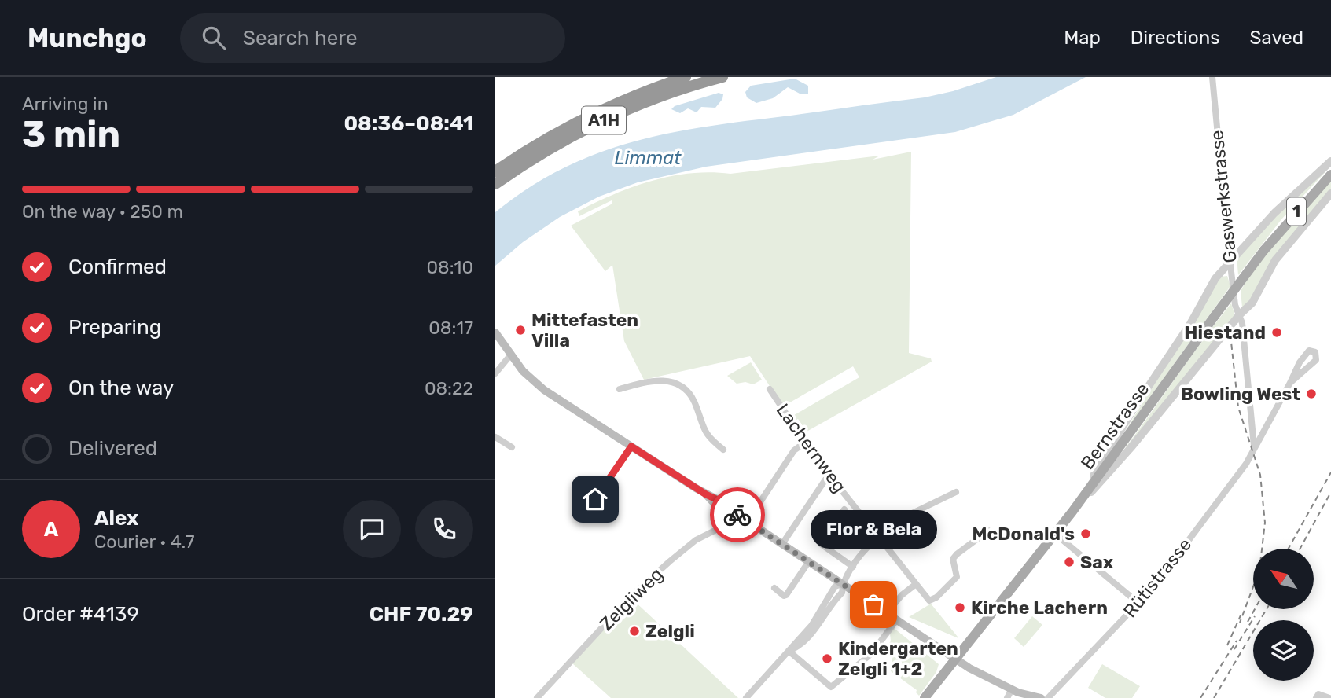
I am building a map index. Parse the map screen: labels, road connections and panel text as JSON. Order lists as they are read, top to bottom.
{
  "streets": {
    "highway": ["A1H"],
    "main road": ["1", "Bernstrasse"],
    "street": [
      "Gaswerkstrasse",
      "Lachernweg",
      "Rütistrasse",
      "Zelgliweg"
    ]
  },
  "water": ["Limmat"],
  "places": [
    "Mittefasten Villa",
    "Hiestand",
    "Bowling West",
    "McDonald's",
    "Sax",
    "Flor & Bela",
    "Kirche Lachern",
    "Zelgli",
    "Kindergarten Zelgli 1+2"
  ],
  "north": "top left",
  "page": {
    "header": "Munchgo",
    "search": "Search here",
    "nav": ["Map", "Directions", "Saved"],
    "heading": ["3 min", "Arriving in", "08:36–08:41"],
    "panel": [
      "Alex",
      "Courier · 4.7",
      "Order #4139",
      "CHF 70.29"
    ],
    "bar": "On the way · 250 m",
    "list": [
      ["Confirmed", "08:10"],
      ["Preparing", "08:17"],
      ["On the way", "08:22"],
      "Delivered"
    ],
    "round": "A",
    "bubble": "Flor & Bela"
  }
}
